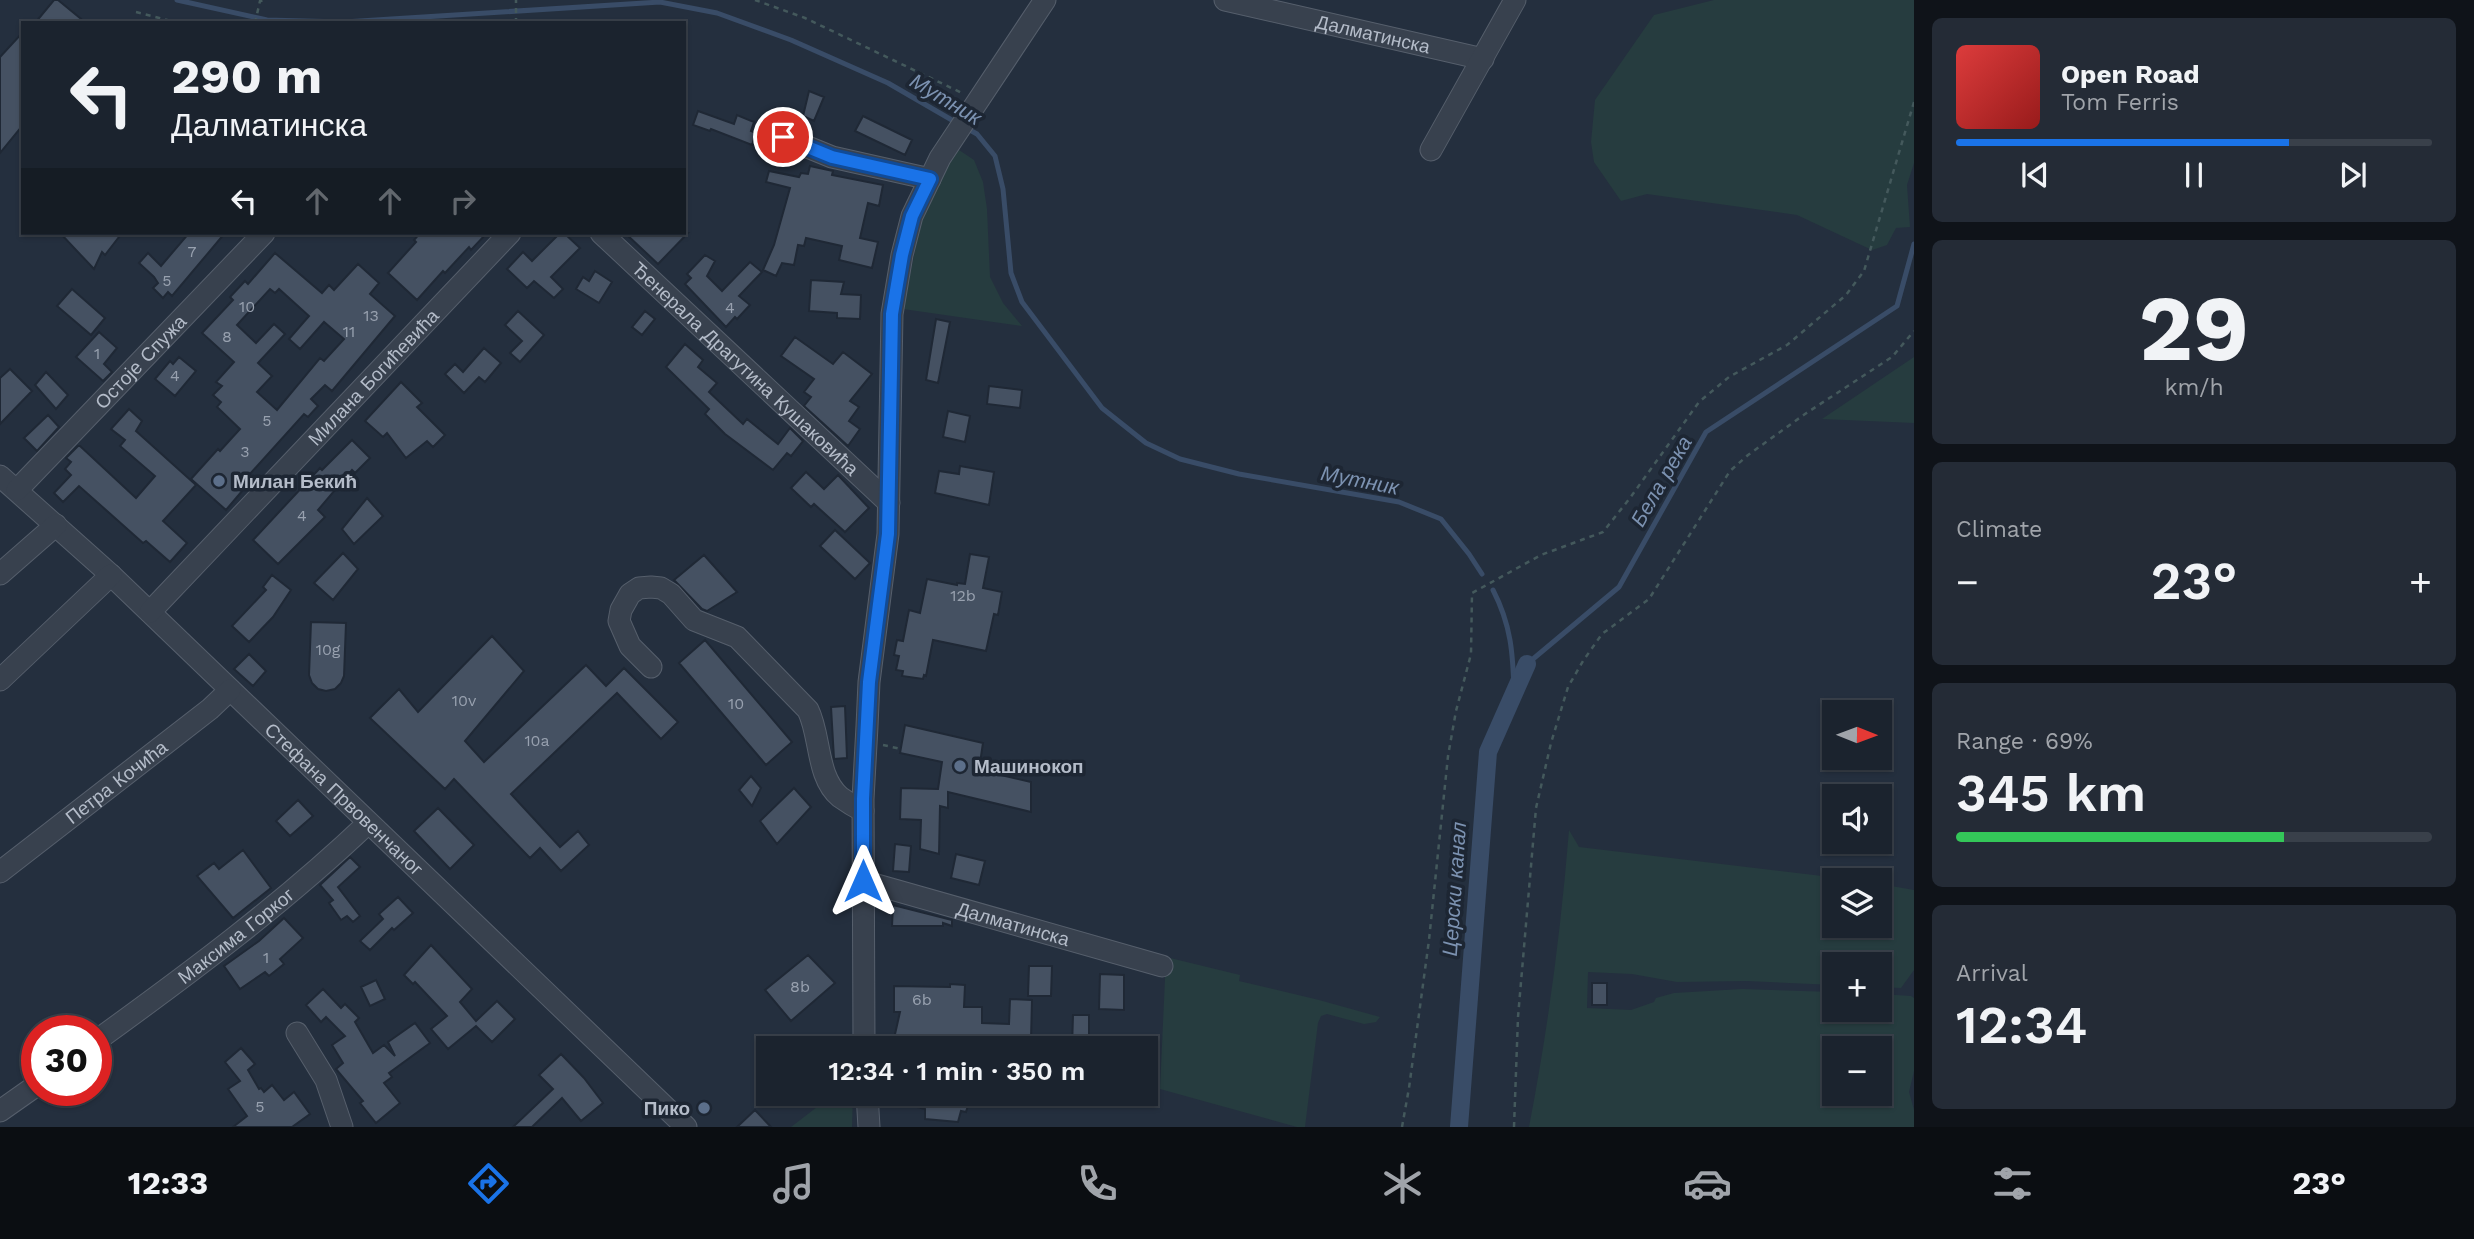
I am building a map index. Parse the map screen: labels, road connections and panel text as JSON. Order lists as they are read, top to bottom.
{
  "streets": {
    "street": [
      "Далматинска",
      "Остоје Спужа",
      "Ђенерала Драгутина Кушаковића",
      "Милана Богићевића",
      "Петра Кочића",
      "Стефана Првовенчаног",
      "Максима Горког"
    ]
  },
  "crossings": [
    ["Остоје Спужа", "Стефана Првовенчаног"],
    ["Милана Богићевића", "Стефана Првовенчаног"],
    ["Петра Кочића", "Стефана Првовенчаног"],
    ["Стефана Првовенчаног", "Максима Горког"]
  ],
  "water": ["Мутник", "Бела река", "Церски канал"],
  "places": ["Милан Бекић", "Машинокоп", "Пико"],
  "house_numbers": [
    "7",
    "5",
    "10",
    "4",
    "13",
    "11",
    "8",
    "1",
    "4",
    "5",
    "3",
    "4",
    "12b",
    "10g",
    "10v",
    "10",
    "10a",
    "1",
    "8b",
    "6b",
    "5"
  ],
  "north": "right",
  "page": {
    "turn": ["290 m", "Далматинска"],
    "song": ["Open Road", "Tom Ferris"],
    "tile": [
      ["29", "km/h"],
      "Climate",
      ["Range · 69%", "345 km"],
      ["Arrival", "12:34"]
    ],
    "heat": ["−", "23°", "+"],
    "map_buttons": ["+", "−"],
    "limit": "30",
    "trip": "12:34 · 1 min · 350 m",
    "tabs": ["12:33", "23°"]
  }
}
